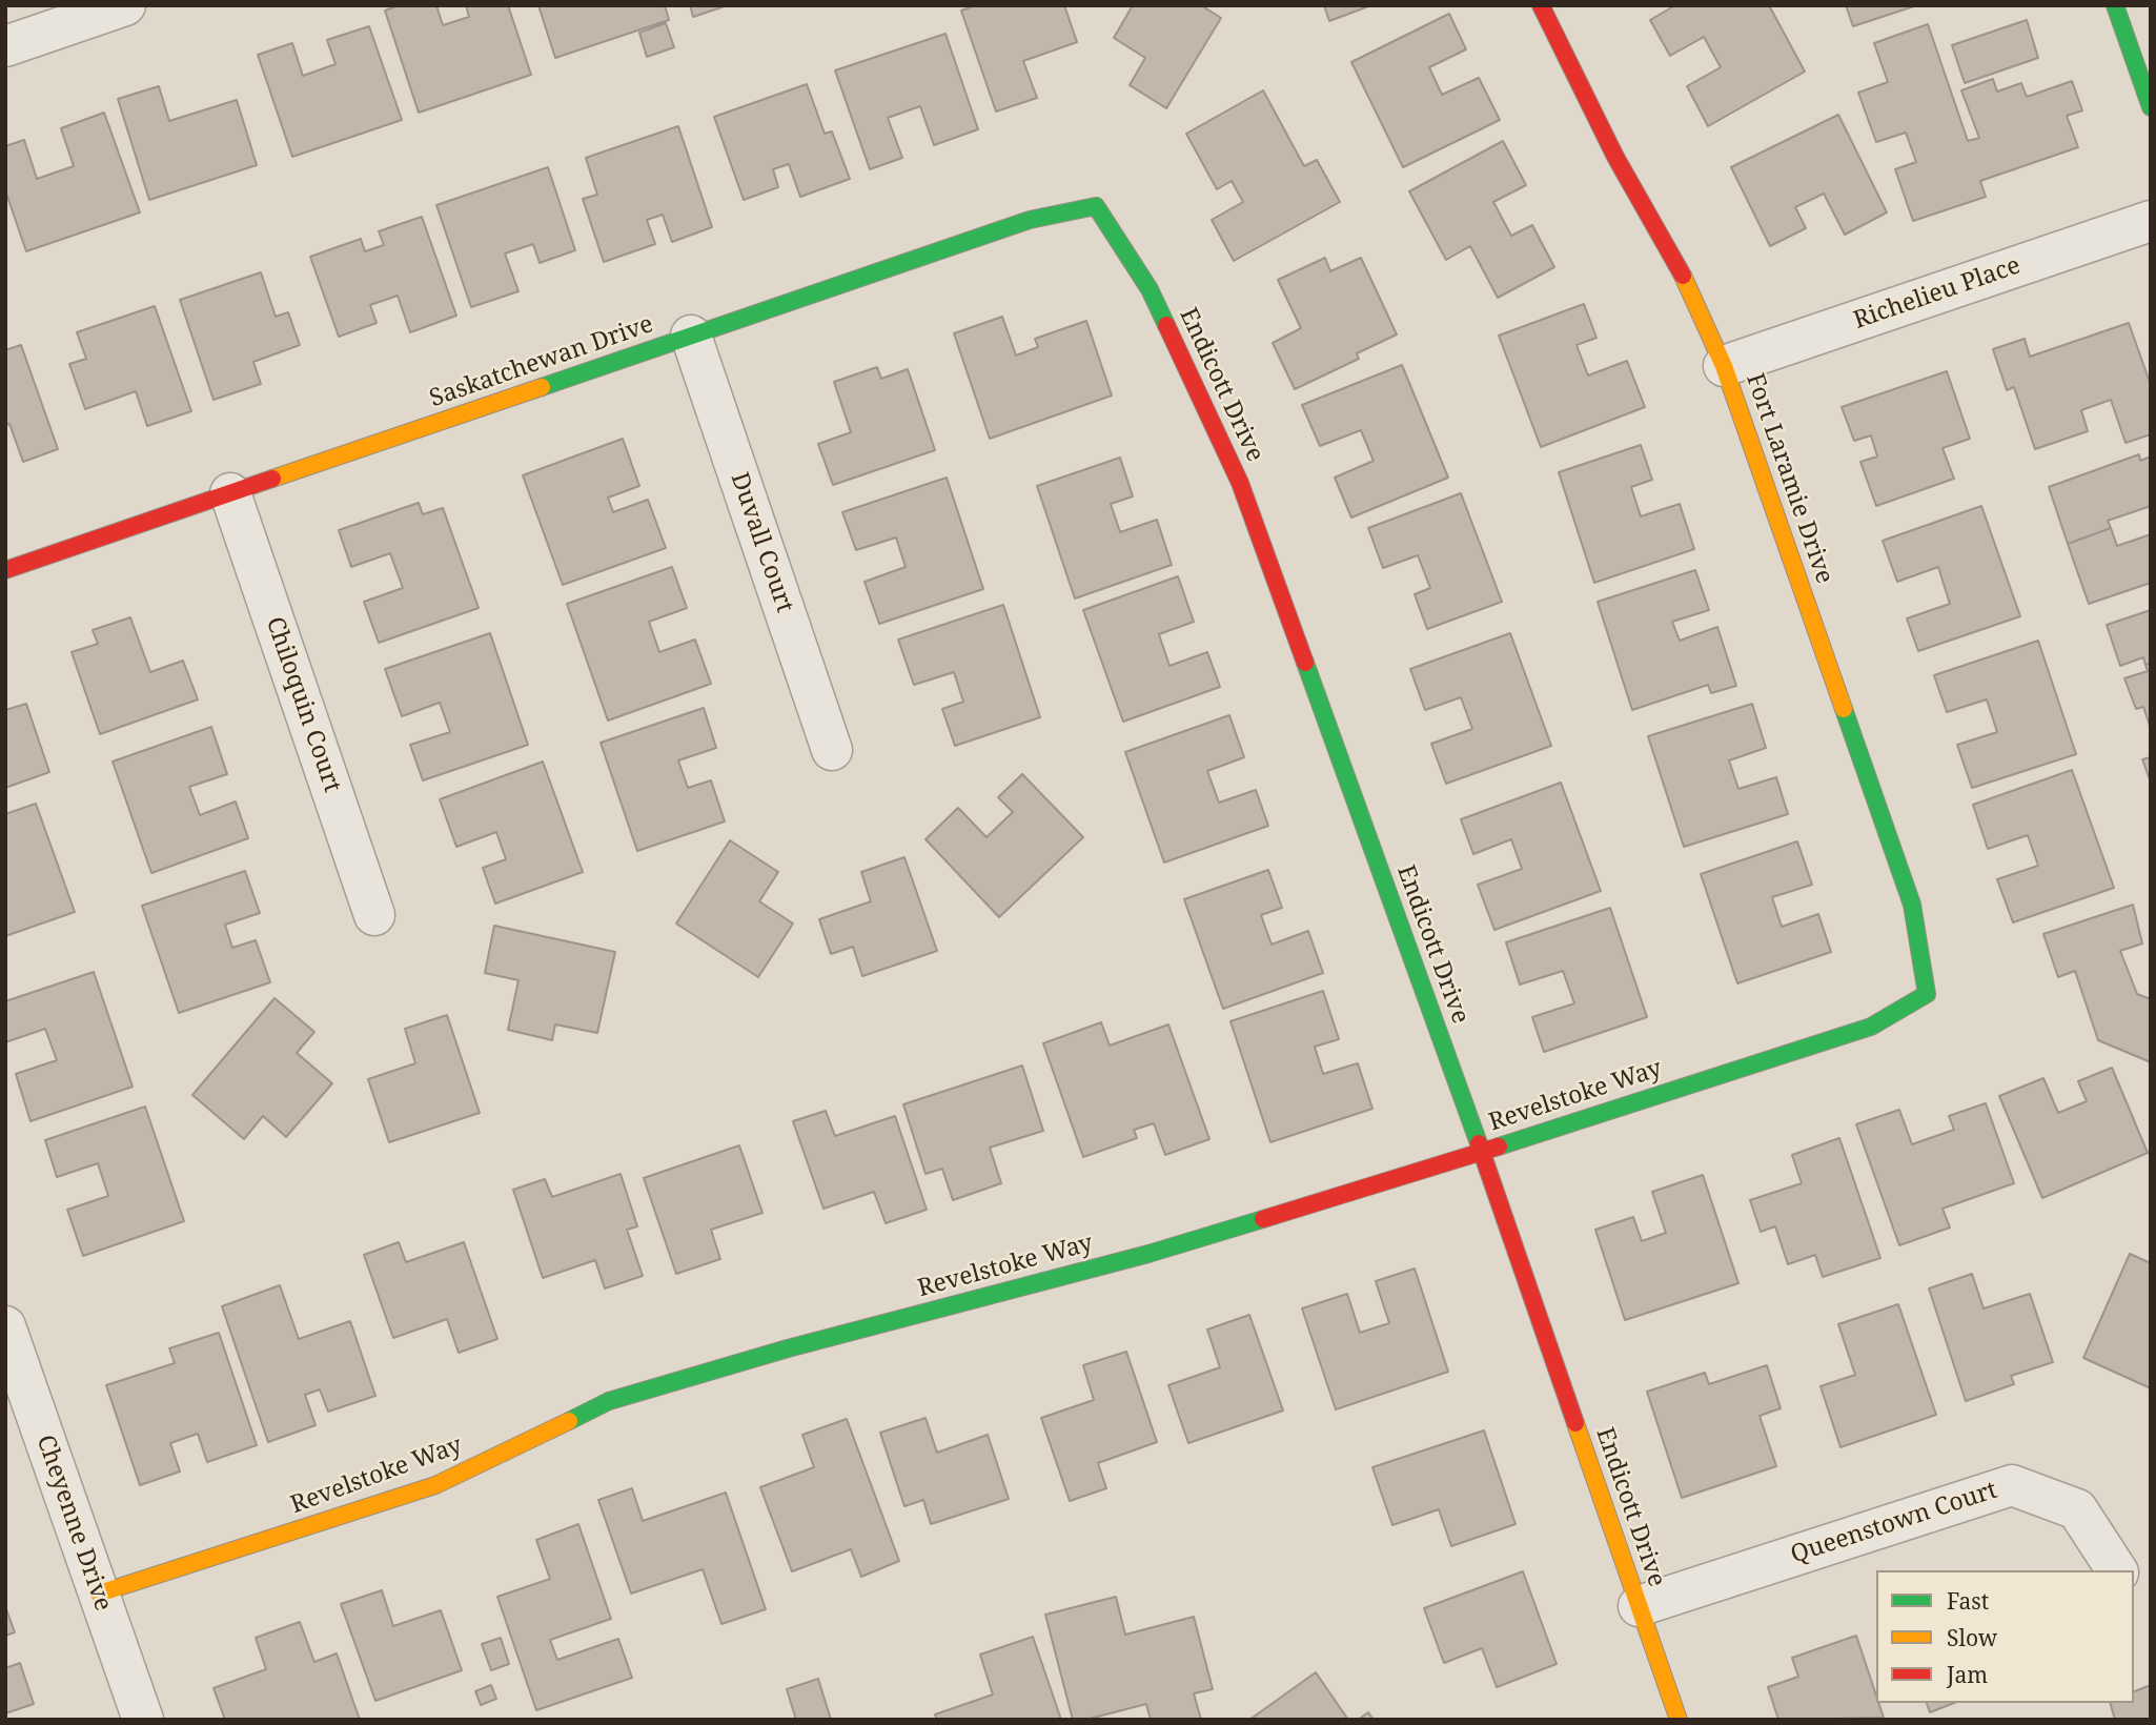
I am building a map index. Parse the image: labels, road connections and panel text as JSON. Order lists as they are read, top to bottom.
{
  "streets": {
    "street": [
      "Richelieu Place",
      "Saskatchewan Drive",
      "Endicott Drive",
      "Fort Laramie Drive",
      "Duvall Court",
      "Chiloquin Court",
      "Revelstoke Way",
      "Cheyenne Drive",
      "Queenstown Court"
    ]
  },
  "crossings": [
    ["Richelieu Place", "Fort Laramie Drive"],
    ["Saskatchewan Drive", "Endicott Drive"],
    ["Saskatchewan Drive", "Duvall Court"],
    ["Saskatchewan Drive", "Chiloquin Court"],
    ["Endicott Drive", "Revelstoke Way"],
    ["Endicott Drive", "Queenstown Court"],
    ["Fort Laramie Drive", "Revelstoke Way"],
    ["Revelstoke Way", "Cheyenne Drive"]
  ],
  "legend": ["Fast", "Slow", "Jam"]
}
